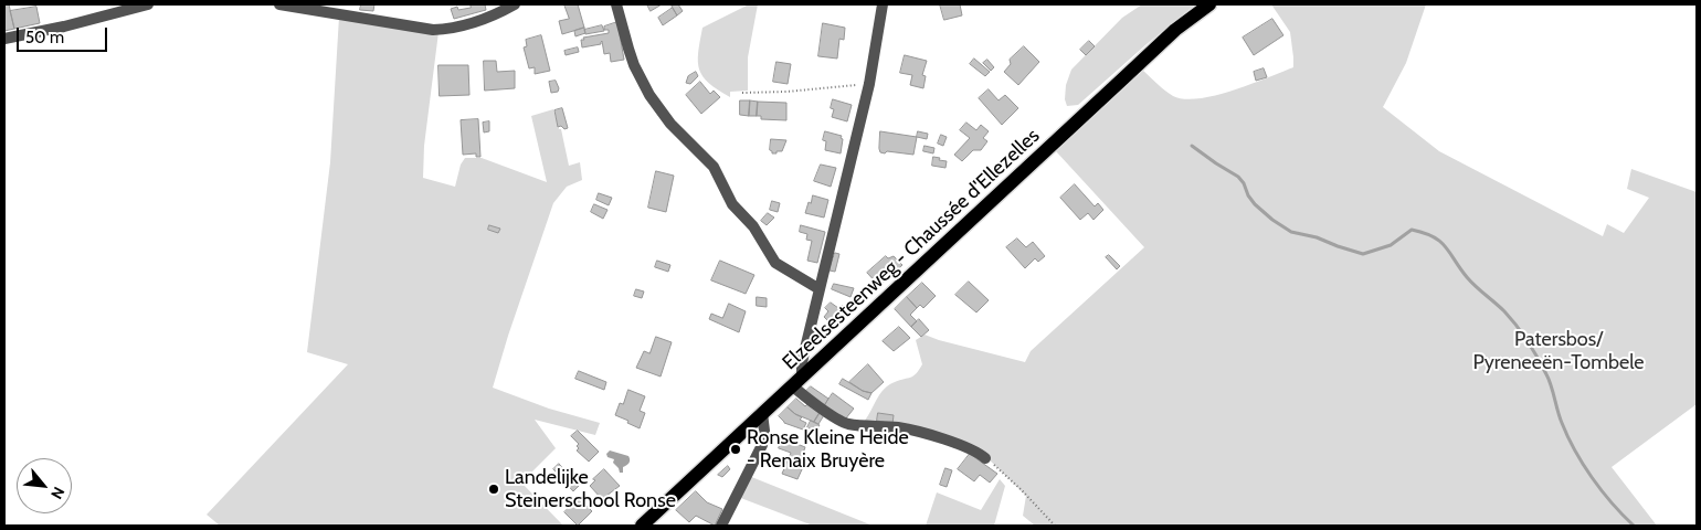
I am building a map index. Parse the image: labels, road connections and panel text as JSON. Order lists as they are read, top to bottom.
{
  "streets": {
    "main road": ["Elzeelsesteenweg - Chaussée d'Ellezelles"]
  },
  "parks": ["Patersbos/ Pyreneeën-Tombele"],
  "places": ["Ronse Kleine Heide - Renaix Bruyère", "Landelijke Steinerschool Ronse"],
  "scale_bar": "50 m",
  "north": "bottom right"
}
